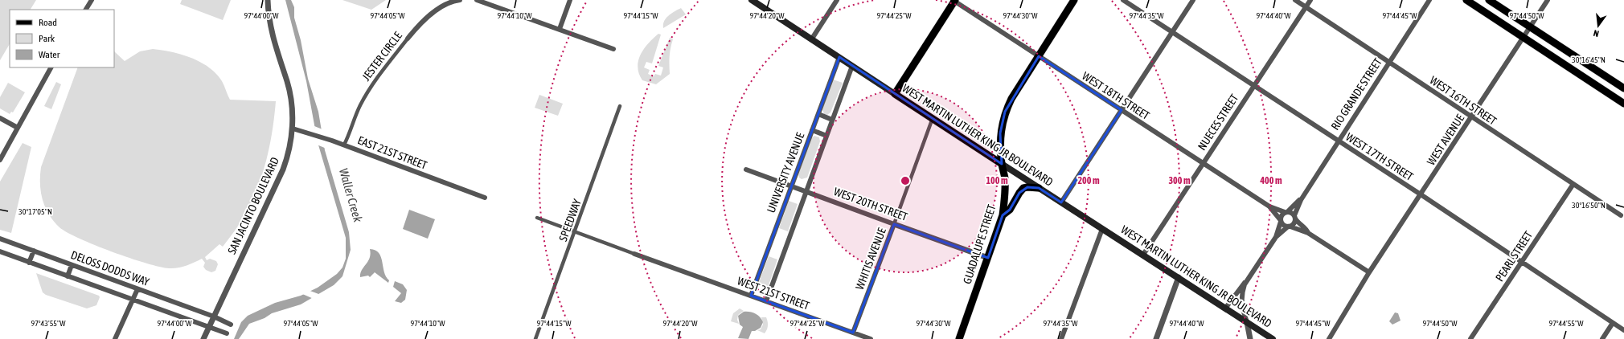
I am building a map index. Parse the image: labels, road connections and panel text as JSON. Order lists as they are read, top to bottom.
{
  "streets": {
    "main road": ["WEST MARTIN LUTHER KING JR BOULEVARD", "GUADALUPE STREET"],
    "street": [
      "JESTER CIRCLE",
      "RIO GRANDE STREET",
      "WEST 18TH STREET",
      "WEST 16TH STREET",
      "NUECES STREET",
      "WEST AVENUE",
      "EAST 21ST STREET",
      "WEST 17TH STREET",
      "UNIVERSITY AVENUE",
      "WEST 20TH STREET",
      "SAN JACINTO BOULEVARD",
      "SPEEDWAY",
      "PEARL STREET",
      "WHITIS AVENUE",
      "DELOSS DODDS WAY",
      "WEST 21ST STREET"
    ]
  },
  "crossings": [
    ["JESTER CIRCLE", "EAST 21ST STREET"],
    ["RIO GRANDE STREET", "WEST 18TH STREET"],
    ["RIO GRANDE STREET", "WEST 16TH STREET"],
    ["RIO GRANDE STREET", "WEST 17TH STREET"],
    ["WEST 18TH STREET", "NUECES STREET"],
    ["WEST 18TH STREET", "GUADALUPE STREET"],
    ["WEST 16TH STREET", "NUECES STREET"],
    ["WEST 16TH STREET", "WEST AVENUE"],
    ["WEST 16TH STREET", "PEARL STREET"],
    ["NUECES STREET", "WEST MARTIN LUTHER KING JR BOULEVARD"],
    ["NUECES STREET", "WEST 17TH STREET"],
    ["WEST MARTIN LUTHER KING JR BOULEVARD", "UNIVERSITY AVENUE"],
    ["WEST MARTIN LUTHER KING JR BOULEVARD", "GUADALUPE STREET"],
    ["WEST MARTIN LUTHER KING JR BOULEVARD", "WHITIS AVENUE"],
    ["WEST AVENUE", "WEST 17TH STREET"],
    ["EAST 21ST STREET", "SAN JACINTO BOULEVARD"],
    ["WEST 17TH STREET", "PEARL STREET"],
    ["UNIVERSITY AVENUE", "WEST 20TH STREET"],
    ["UNIVERSITY AVENUE", "WEST 21ST STREET"],
    ["WEST 20TH STREET", "GUADALUPE STREET"],
    ["WEST 20TH STREET", "WHITIS AVENUE"],
    ["SAN JACINTO BOULEVARD", "DELOSS DODDS WAY"],
    ["WHITIS AVENUE", "WEST 21ST STREET"]
  ],
  "water": ["Waller Creek"],
  "legend": ["Road", "Park", "Water"],
  "north": "bottom",
  "coordinates": [
    "97°44'00\"W",
    "97°44'05\"W",
    "97°44'10\"W",
    "97°44'15\"W",
    "97°44'20\"W",
    "97°44'25\"W",
    "97°44'30\"W",
    "97°44'35\"W",
    "97°44'40\"W",
    "97°44'45\"W",
    "97°44'50\"W",
    "30°16'45\"N",
    "30°16'50\"N",
    "30°17'05\"N",
    "97°43'55\"W",
    "97°44'55\"W"
  ],
  "rings": [
    "100 m",
    "200 m",
    "300 m",
    "400 m"
  ]
}
